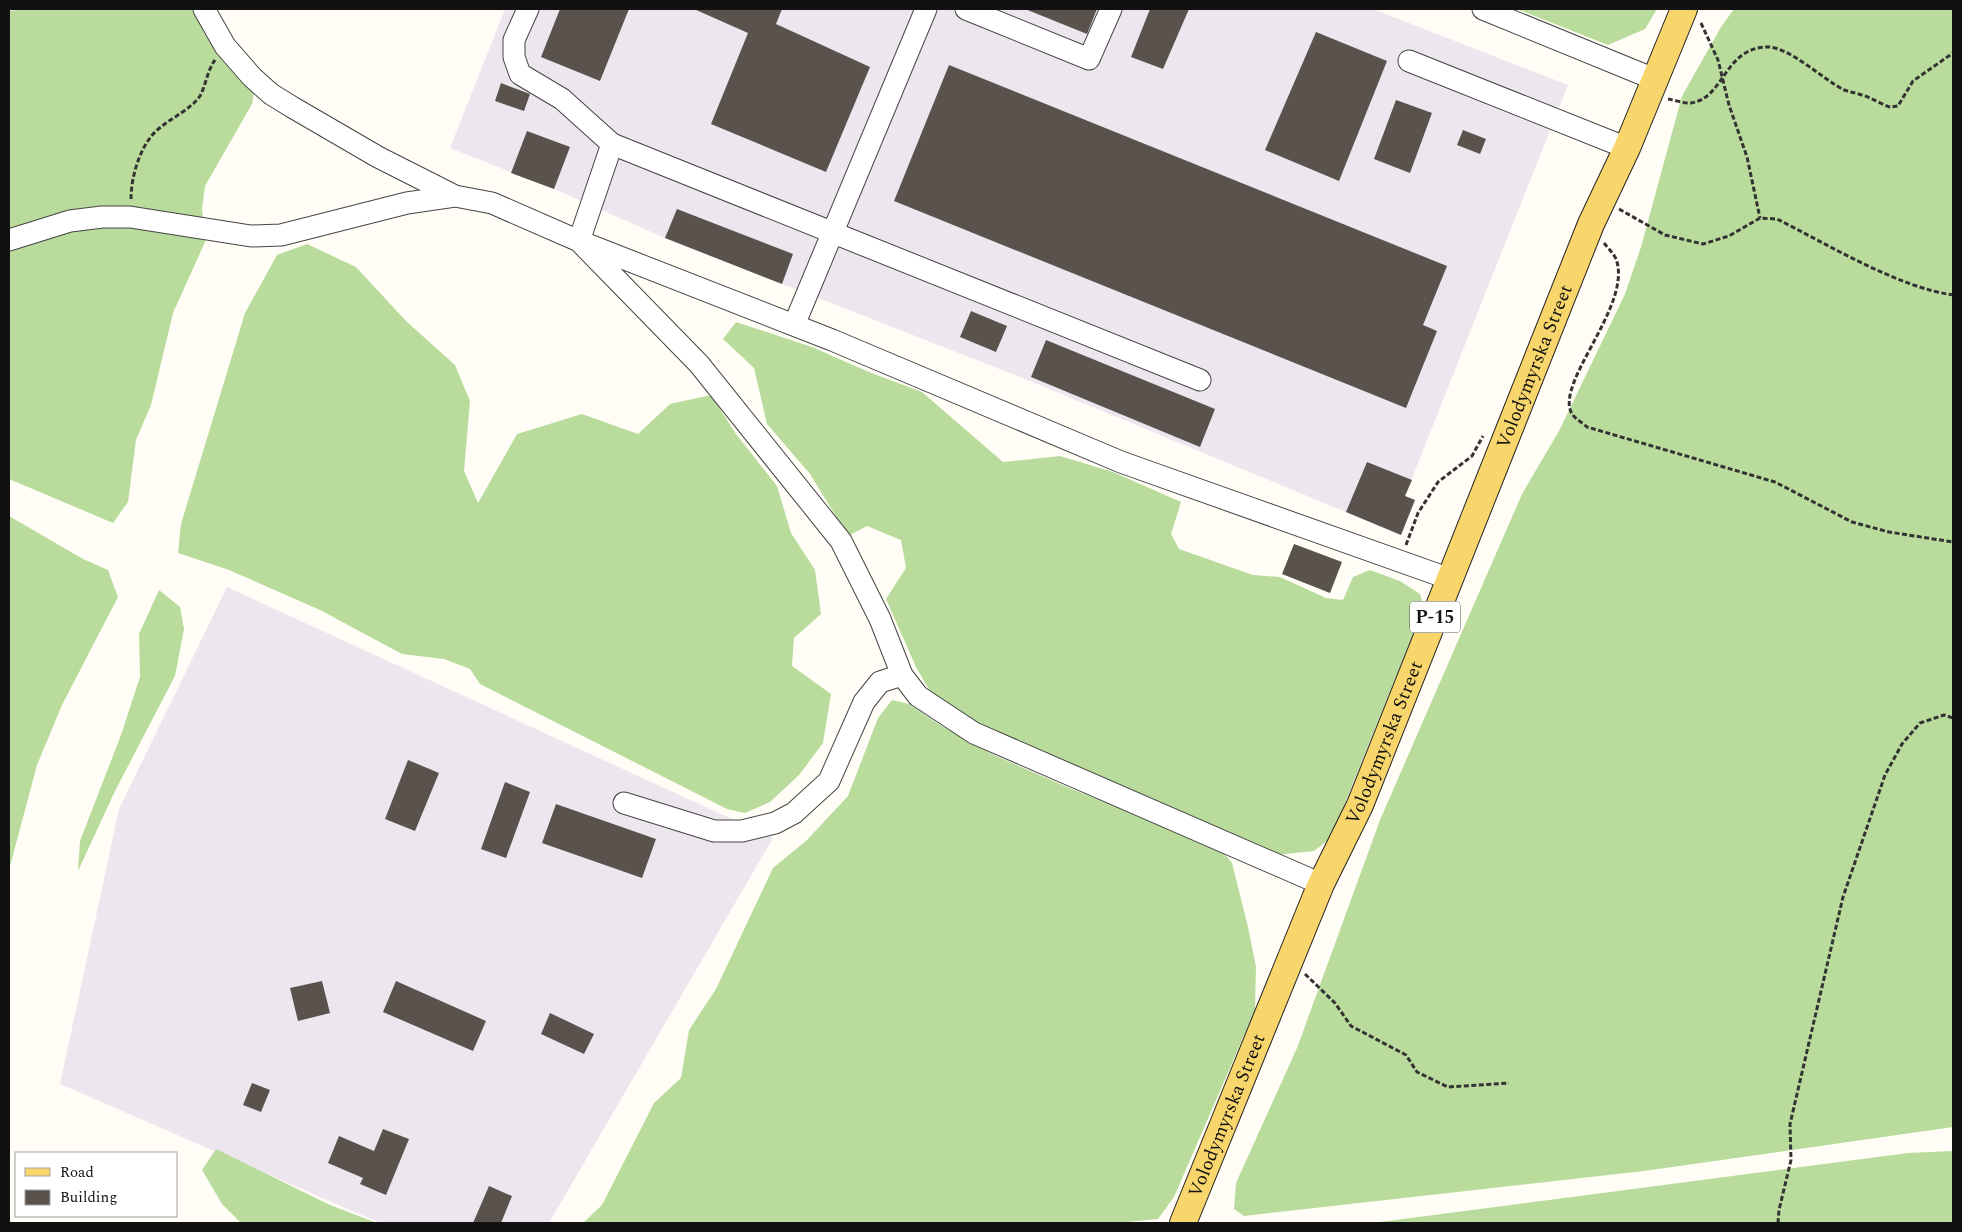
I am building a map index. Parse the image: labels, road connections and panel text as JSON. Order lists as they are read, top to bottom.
{
  "streets": {
    "main road": ["Volodymyrska Street", "Р-15"]
  },
  "legend": ["Road", "Building"]
}
